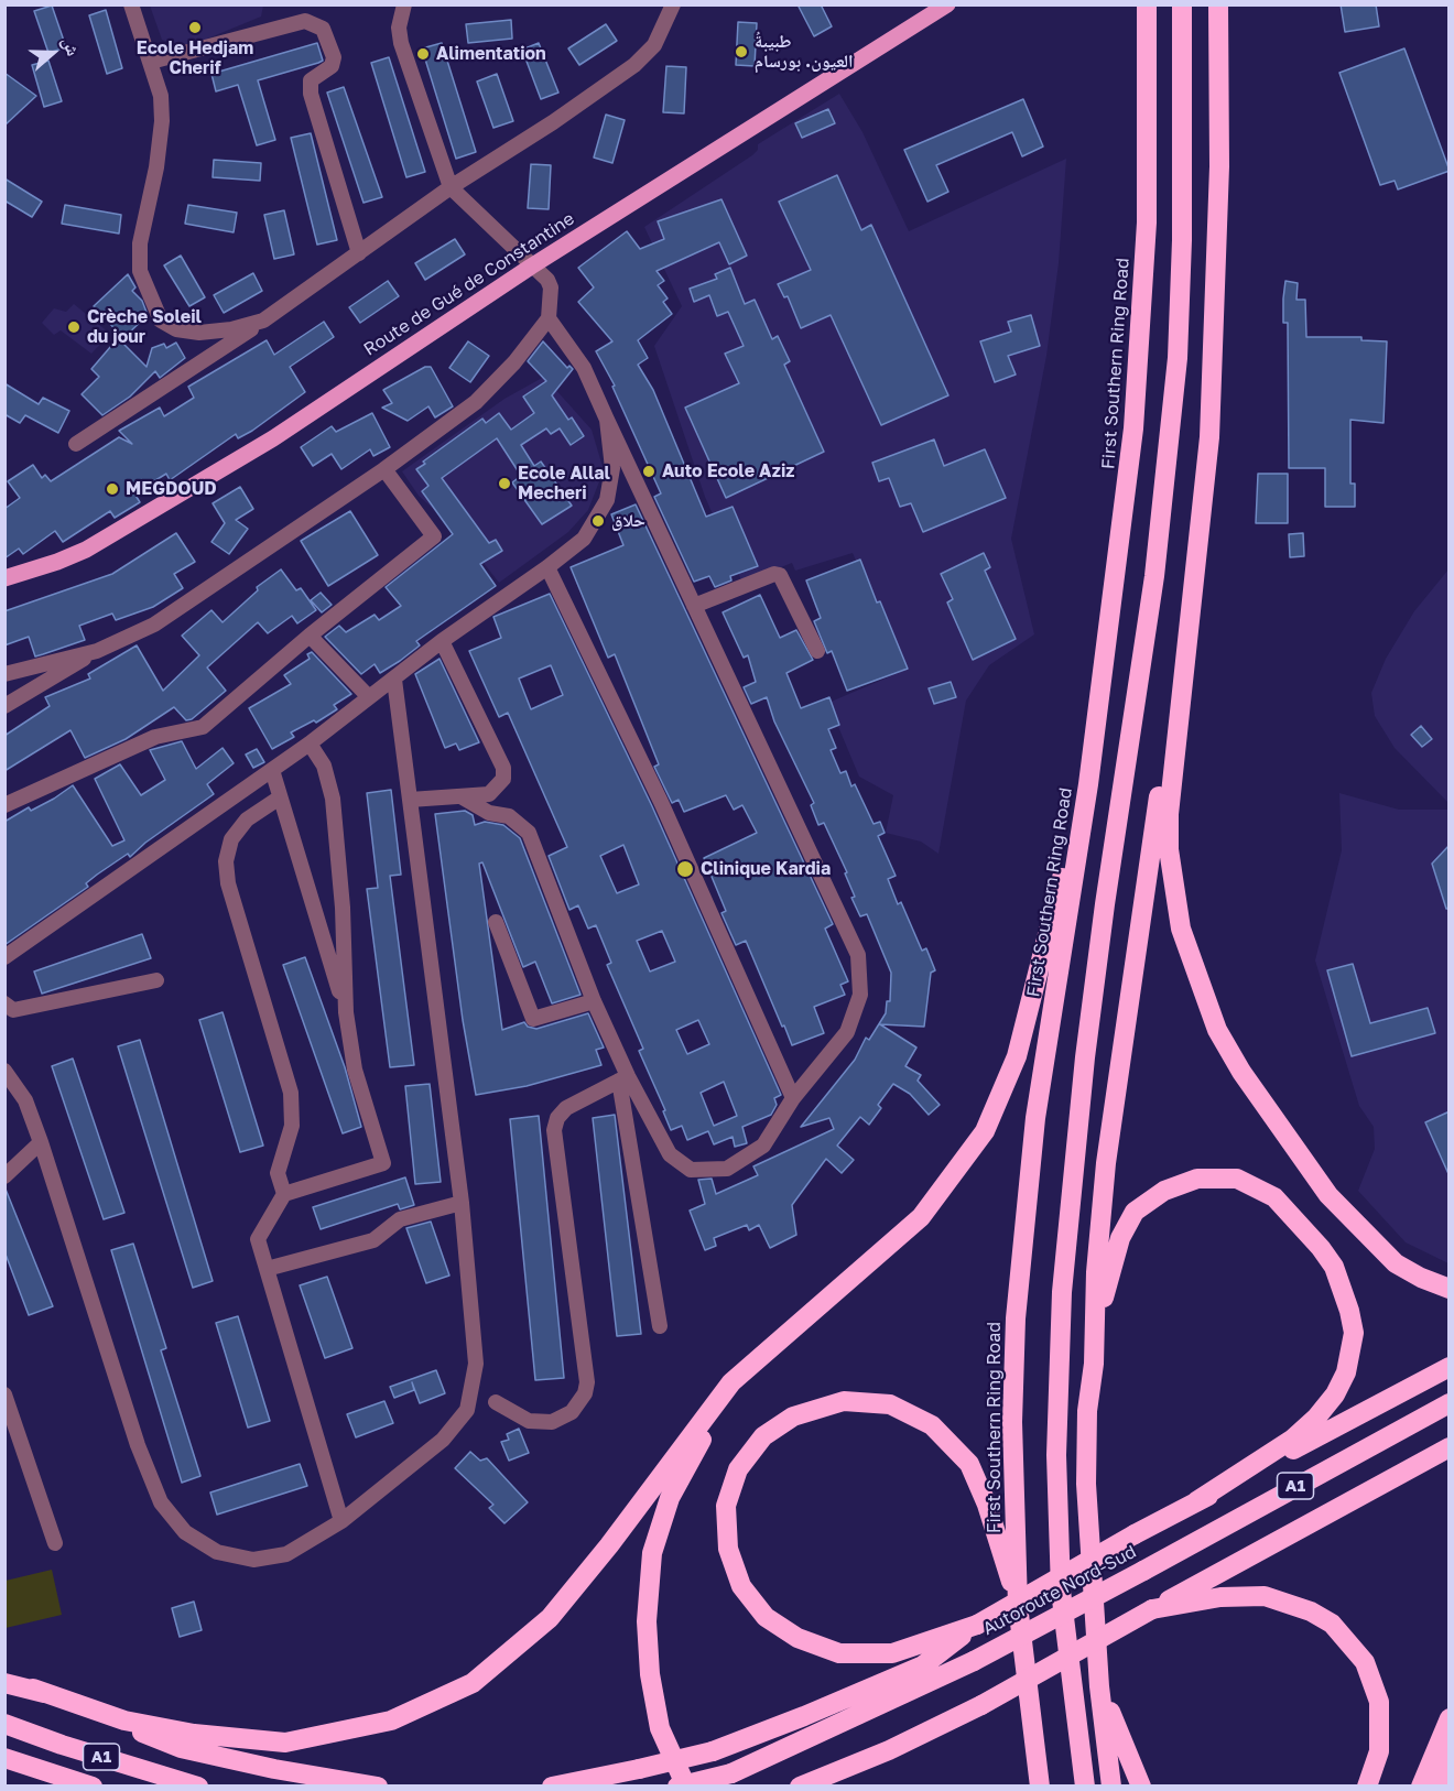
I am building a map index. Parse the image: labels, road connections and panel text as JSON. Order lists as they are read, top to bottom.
{
  "streets": {
    "highway": ["First Southern Ring Road", "A1", "Autoroute Nord-Sud"],
    "main road": ["Route de Gué de Constantine"]
  },
  "places": [
    "Ecole Hedjam Cherif",
    "طبيبةُ العيون. بورسام",
    "Alimentation",
    "Crèche Soleil du jour",
    "Auto Ecole Aziz",
    "Ecole Allal Mecheri",
    "MEGDOUD",
    "حلاق",
    "Clinique Kardia"
  ],
  "north": "right"
}
